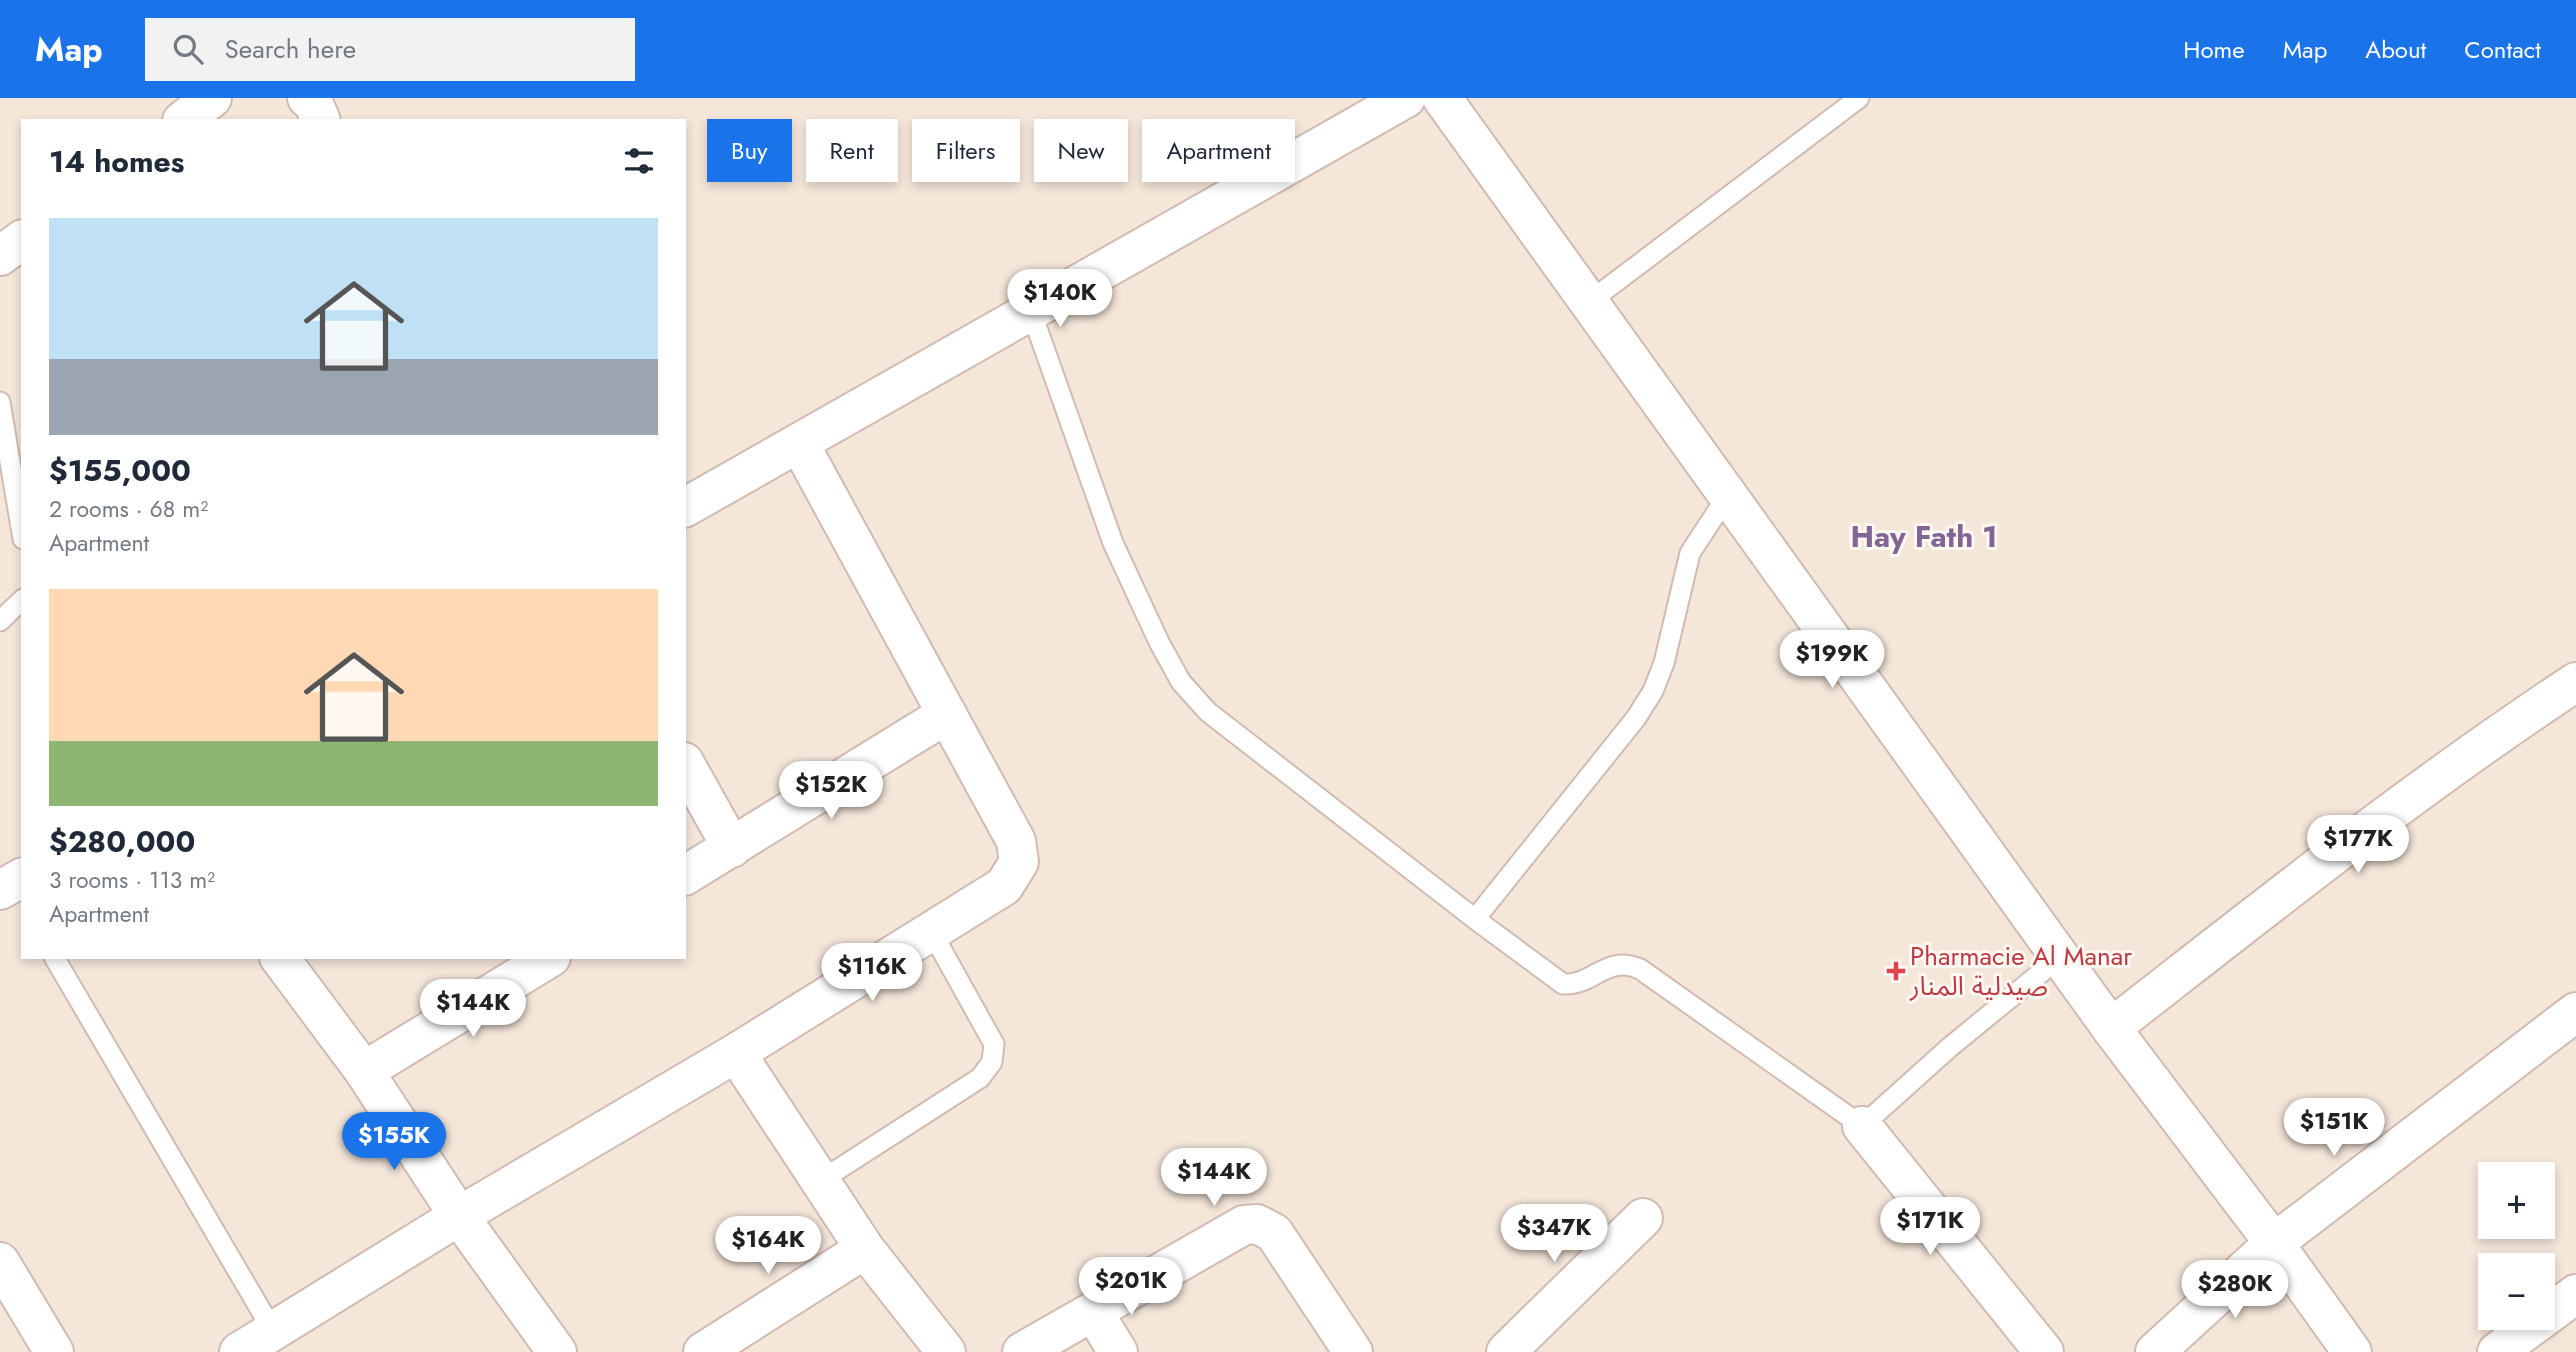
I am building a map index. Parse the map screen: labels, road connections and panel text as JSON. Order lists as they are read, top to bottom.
{
  "districts": ["Hay Fath 1"],
  "places": {
    "health": ["Pharmacie Al Manar صيدلية المنار"]
  },
  "page": {
    "header": "Map",
    "search": "Search here",
    "nav": [
      "Home",
      "Map",
      "About",
      "Contact"
    ],
    "chip": [
      "Buy",
      "Rent",
      "Filters",
      "New",
      "Apartment"
    ],
    "heading": "14 homes",
    "list": [
      {
        "name": "$155,000",
        "note": "2 rooms · 68 m² · Apartment"
      },
      {
        "name": "$280,000",
        "note": "3 rooms · 113 m² · Apartment"
      }
    ],
    "price": [
      "$140K",
      "$199K",
      "$152K",
      "$177K",
      "$116K",
      "$144K",
      "$151K",
      "$155K",
      "$144K",
      "$171K",
      "$347K",
      "$164K",
      "$201K",
      "$280K"
    ],
    "map_buttons": ["+", "−"]
  }
}
